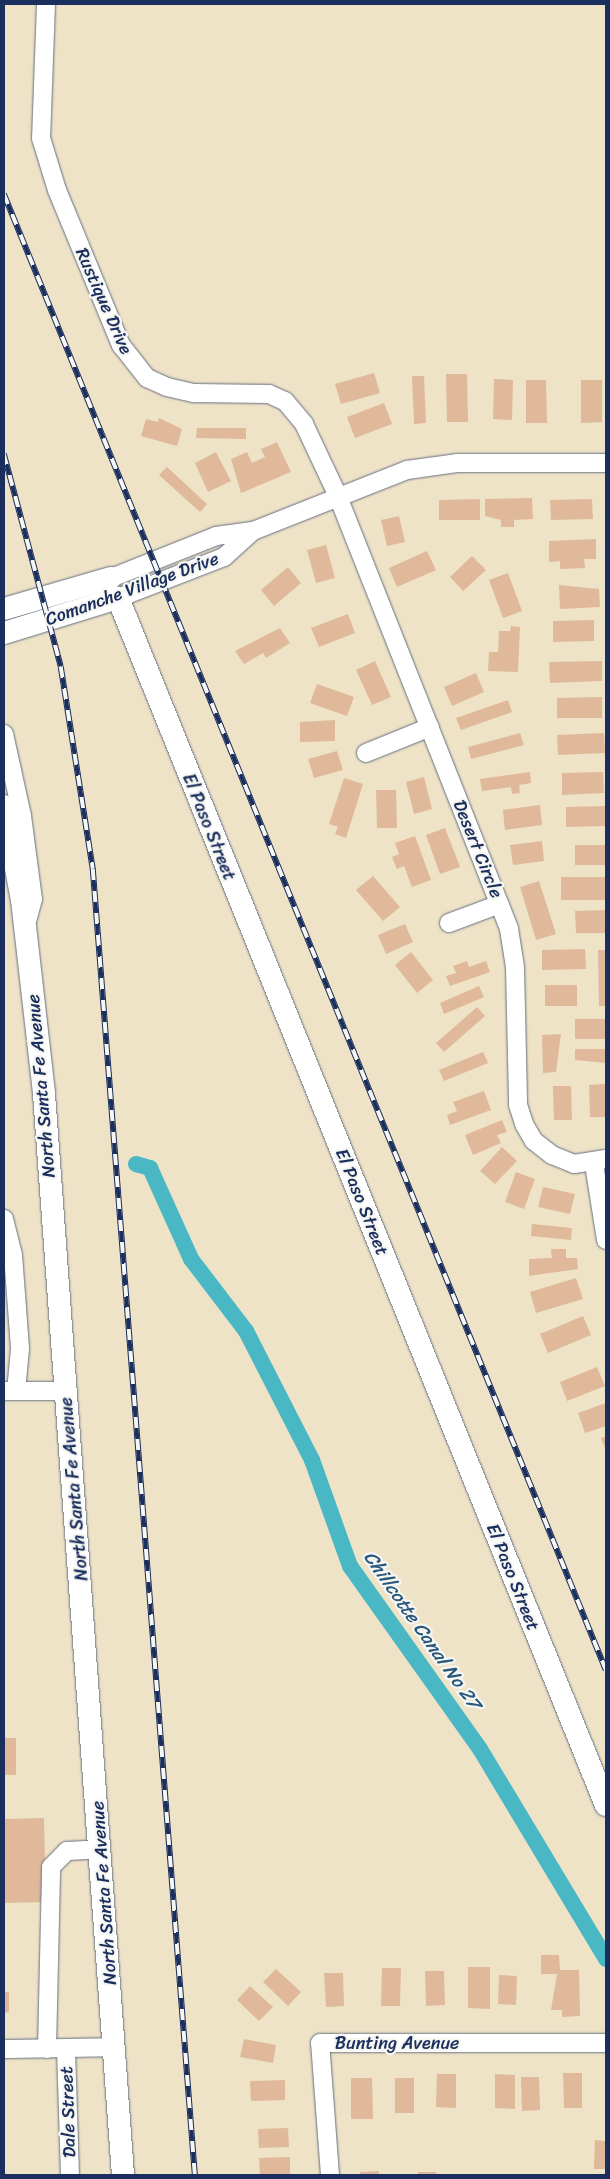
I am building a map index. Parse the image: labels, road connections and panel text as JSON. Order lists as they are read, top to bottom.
{
  "streets": {
    "main road": ["Comanche Village Drive", "El Paso Street", "North Santa Fe Avenue"],
    "street": [
      "Rustique Drive",
      "Desert Circle",
      "Bunting Avenue",
      "Dale Street"
    ]
  },
  "crossings": [
    ["Rustique Drive", "Comanche Village Drive"],
    ["Rustique Drive", "Desert Circle"],
    ["Comanche Village Drive", "El Paso Street"],
    ["Comanche Village Drive", "Desert Circle"]
  ],
  "water": ["Chillcotte Canal No 27"]
}
